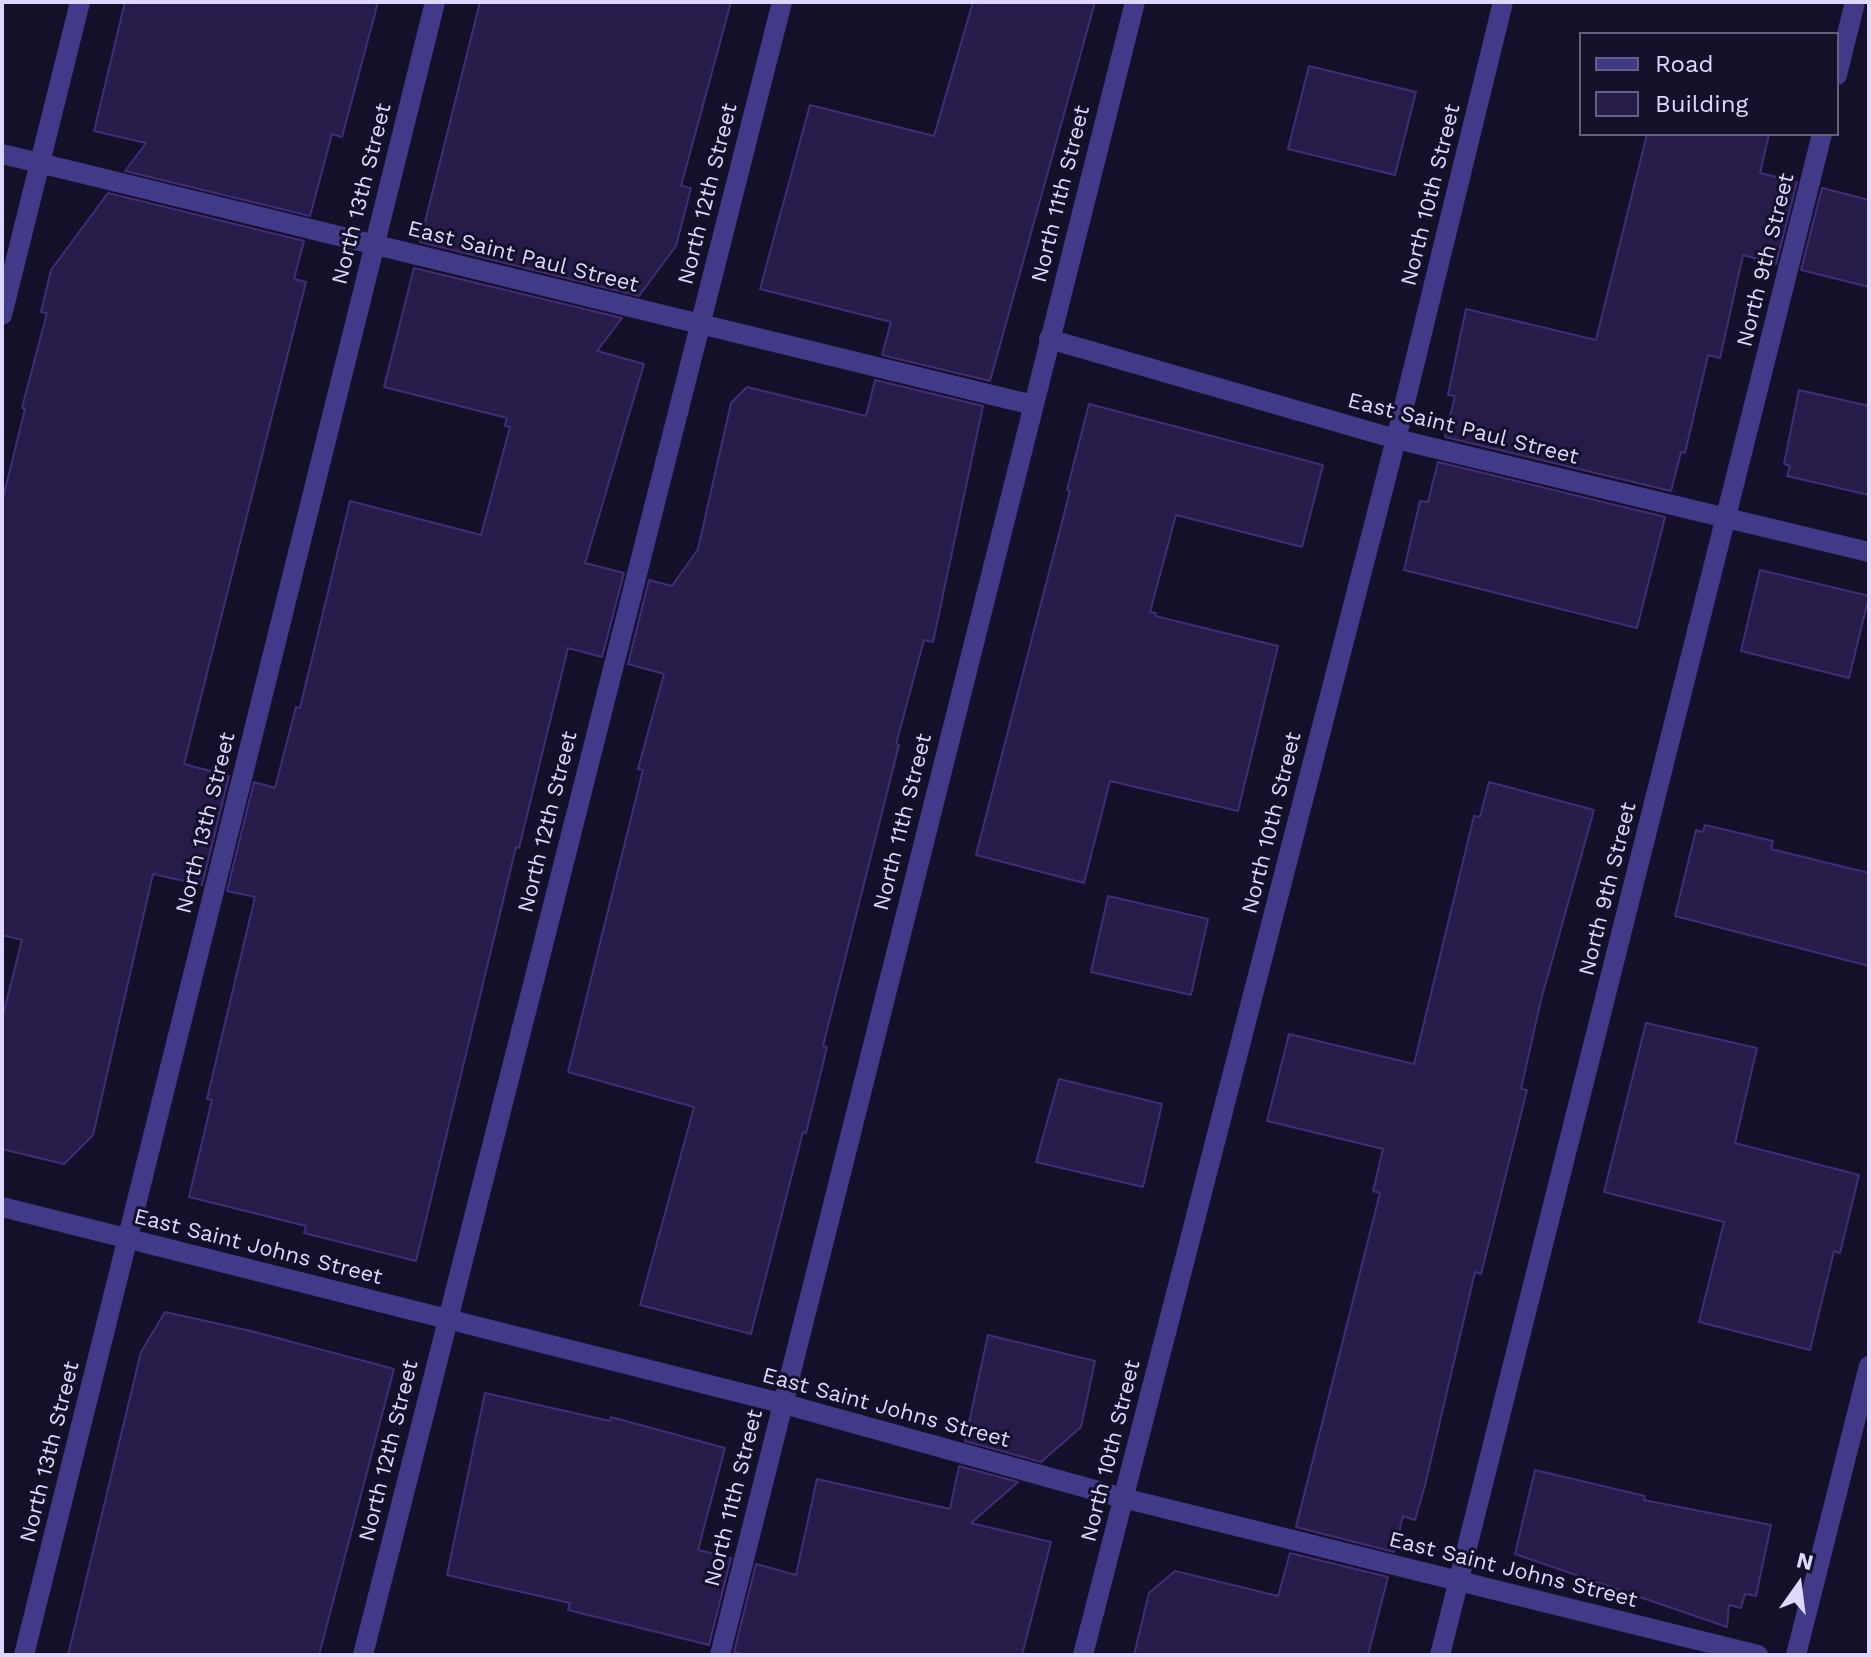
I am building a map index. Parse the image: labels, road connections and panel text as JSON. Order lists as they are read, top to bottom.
{
  "streets": {
    "lane": [
      "North 13th Street",
      "North 12th Street",
      "North 11th Street",
      "North 10th Street",
      "East Saint Paul Street",
      "North 9th Street",
      "East Saint Johns Street"
    ]
  },
  "crossings": [
    ["North 13th Street", "East Saint Paul Street"],
    ["North 13th Street", "East Saint Johns Street"],
    ["North 12th Street", "East Saint Paul Street"],
    ["North 12th Street", "East Saint Johns Street"],
    ["North 11th Street", "East Saint Paul Street"],
    ["North 11th Street", "East Saint Johns Street"],
    ["North 10th Street", "East Saint Paul Street"],
    ["North 10th Street", "East Saint Johns Street"],
    ["East Saint Paul Street", "North 9th Street"],
    ["North 9th Street", "East Saint Johns Street"]
  ],
  "legend": ["Road", "Building"],
  "north": "top"
}
